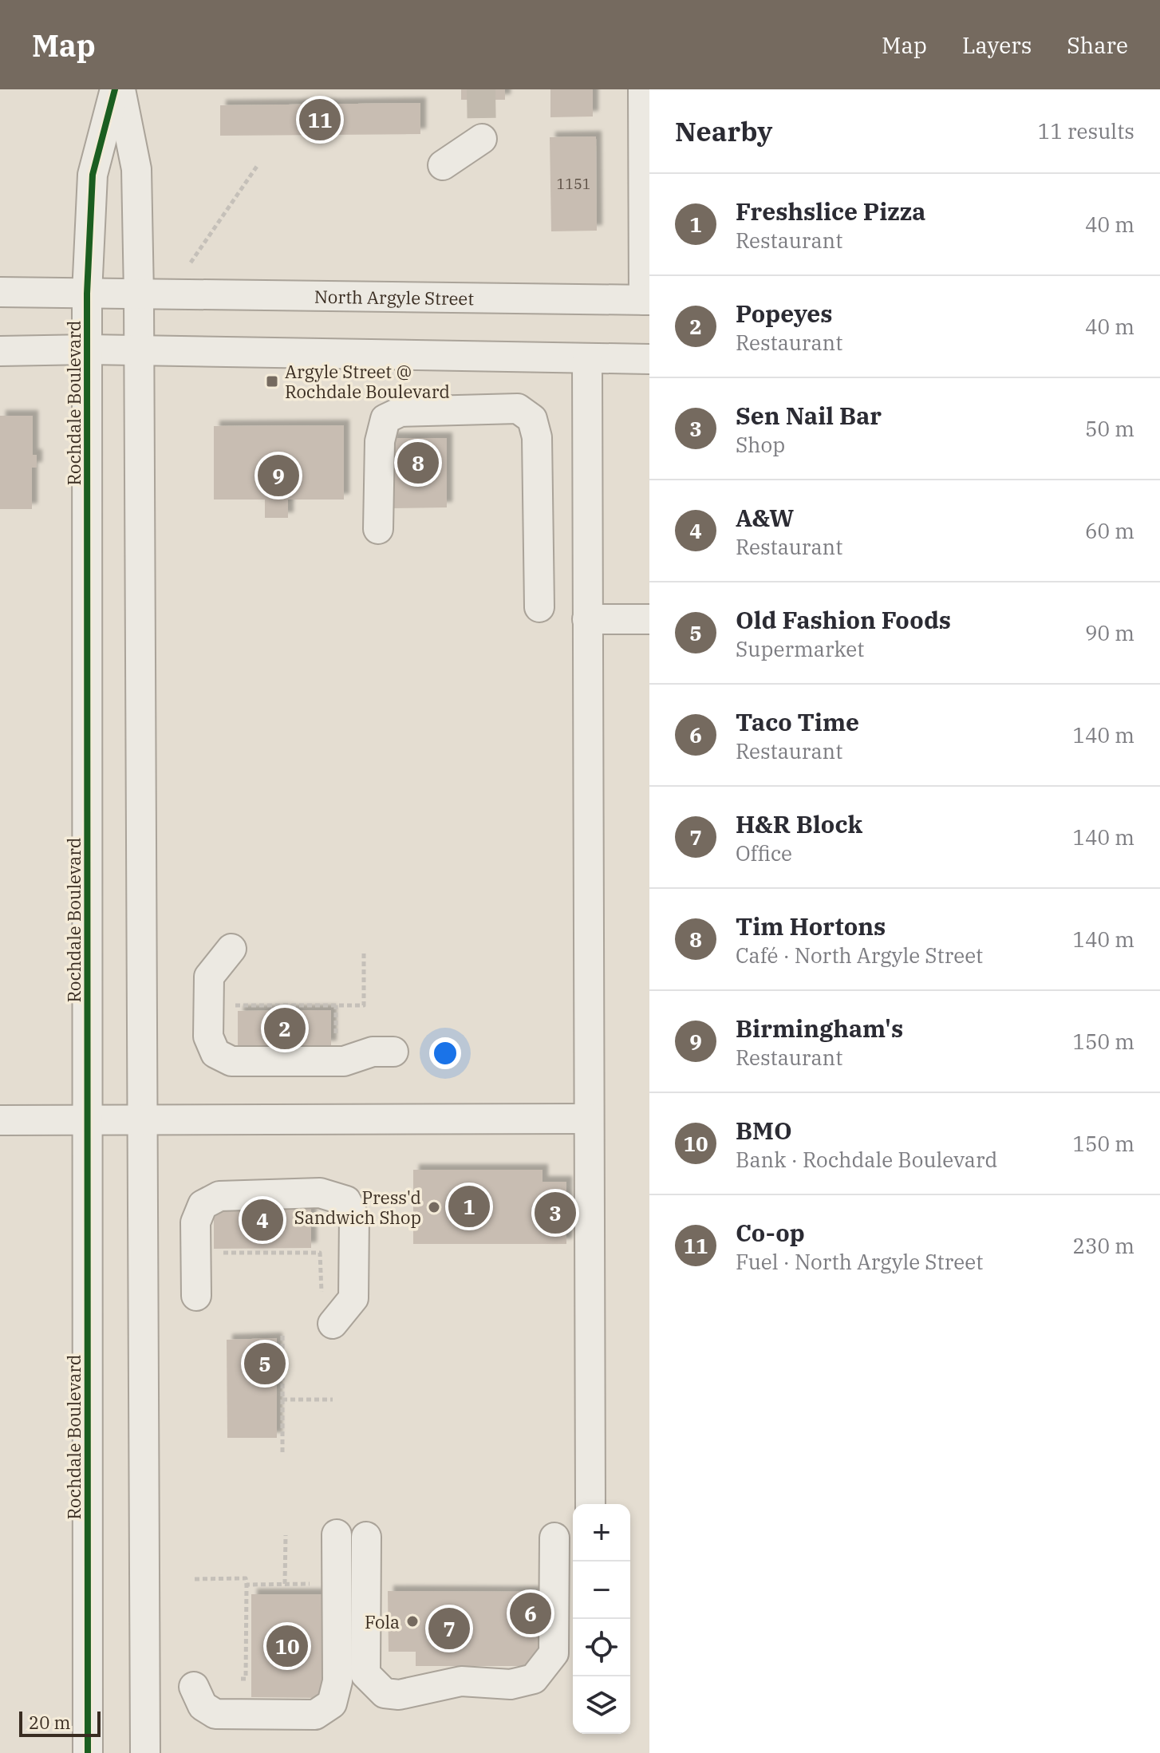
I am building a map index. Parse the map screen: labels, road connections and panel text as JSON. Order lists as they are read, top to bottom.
{
  "streets": {
    "street": ["North Argyle Street", "Rochdale Boulevard"]
  },
  "crossings": [
    ["North Argyle Street", "Rochdale Boulevard"]
  ],
  "places": {
    "transit": ["Argyle Street @ Rochdale Boulevard"],
    "other": ["Press'd Sandwich Shop", "Fola"]
  },
  "house_numbers": ["1151"],
  "scale_bar": "20 m",
  "page": {
    "header": "Map",
    "nav": ["Map", "Layers", "Share"],
    "heading": ["Nearby", "11 results"],
    "pins": [
      "11",
      "8",
      "9",
      "2",
      "1",
      "3",
      "4",
      "5",
      "6",
      "7",
      "10"
    ],
    "list": [
      {
        "mark": "1",
        "name": "Freshslice Pizza",
        "note": "Restaurant",
        "value": "40 m"
      },
      {
        "mark": "2",
        "name": "Popeyes",
        "note": "Restaurant",
        "value": "40 m"
      },
      {
        "mark": "3",
        "name": "Sen Nail Bar",
        "note": "Shop",
        "value": "50 m"
      },
      {
        "mark": "4",
        "name": "A&W",
        "note": "Restaurant",
        "value": "60 m"
      },
      {
        "mark": "5",
        "name": "Old Fashion Foods",
        "note": "Supermarket",
        "value": "90 m"
      },
      {
        "mark": "6",
        "name": "Taco Time",
        "note": "Restaurant",
        "value": "140 m"
      },
      {
        "mark": "7",
        "name": "H&R Block",
        "note": "Office",
        "value": "140 m"
      },
      {
        "mark": "8",
        "name": "Tim Hortons",
        "note": "Café · North Argyle Street",
        "value": "140 m"
      },
      {
        "mark": "9",
        "name": "Birmingham's",
        "note": "Restaurant",
        "value": "150 m"
      },
      {
        "mark": "10",
        "name": "BMO",
        "note": "Bank · Rochdale Boulevard",
        "value": "150 m"
      },
      {
        "mark": "11",
        "name": "Co-op",
        "note": "Fuel · North Argyle Street",
        "value": "230 m"
      }
    ],
    "map_buttons": ["+", "−"],
    "scale": "20 m"
  }
}
